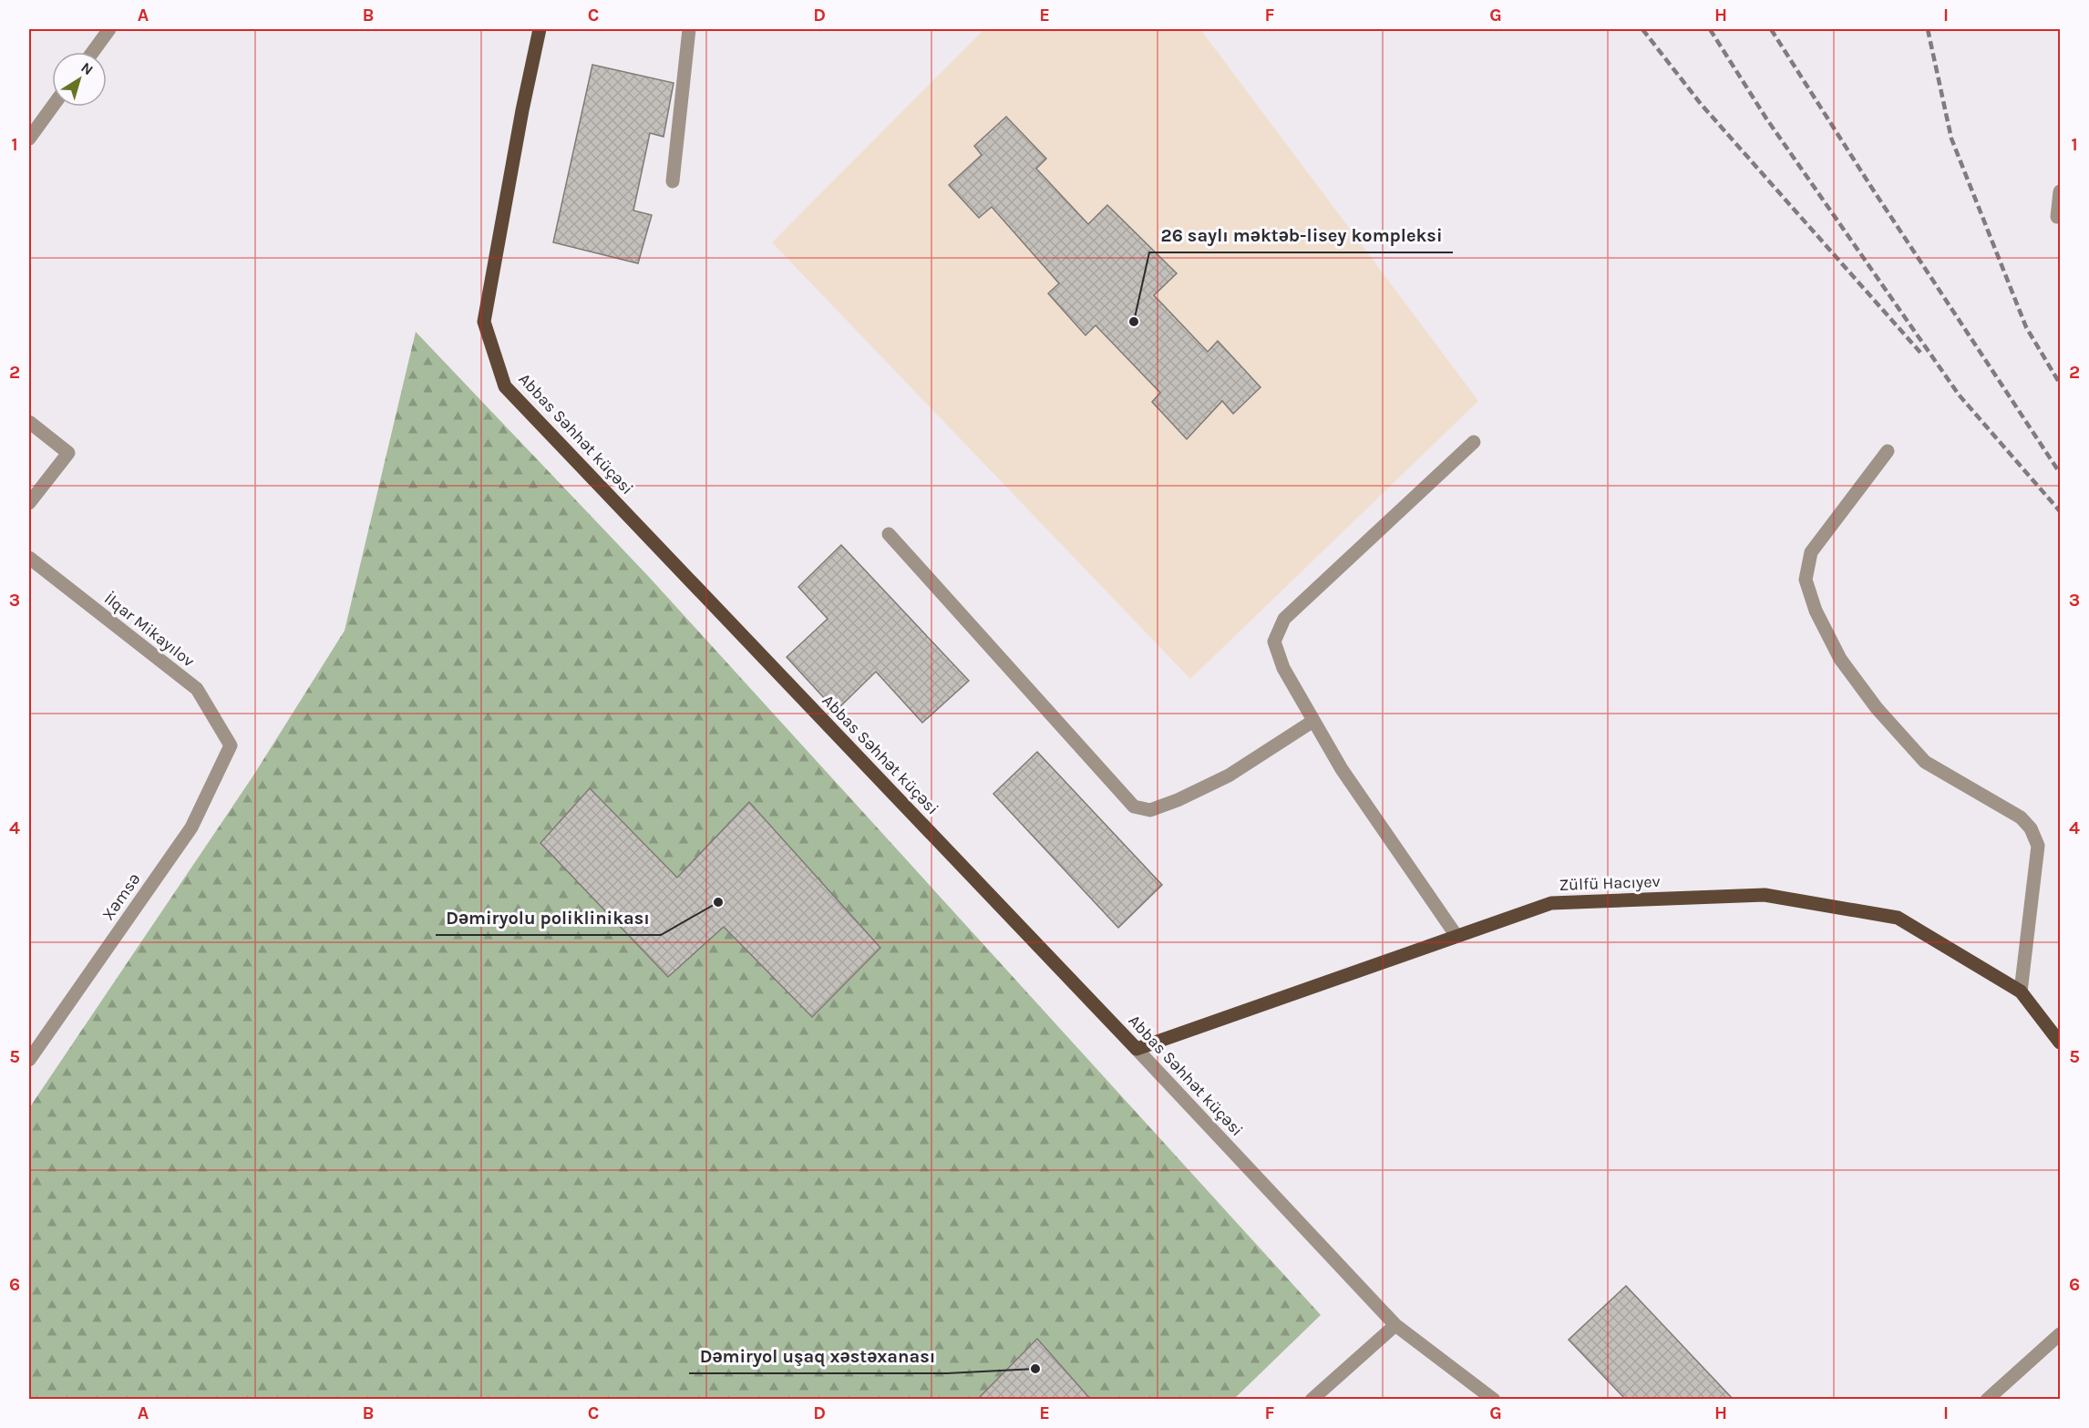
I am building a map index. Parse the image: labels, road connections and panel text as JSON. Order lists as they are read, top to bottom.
{
  "streets": {
    "main road": ["Abbas Səhhət küçəsi", "Zülfü Hacıyev"],
    "street": ["İlqar Mikayılov", "Xəmsə"]
  },
  "crossings": [
    ["Abbas Səhhət küçəsi", "Zülfü Hacıyev"],
    ["İlqar Mikayılov", "Xəmsə"]
  ],
  "places": ["26 saylı məktəb-lisey kompleksi", "Dəmiryolu poliklinikası", "Dəmiryol uşaq xəstəxanası"],
  "north": "top right",
  "grid": {
    "columns": [
      "A",
      "B",
      "C",
      "D",
      "E",
      "F",
      "G",
      "H",
      "I"
    ],
    "rows": [
      "1",
      "2",
      "3",
      "4",
      "5",
      "6"
    ]
  }
}
